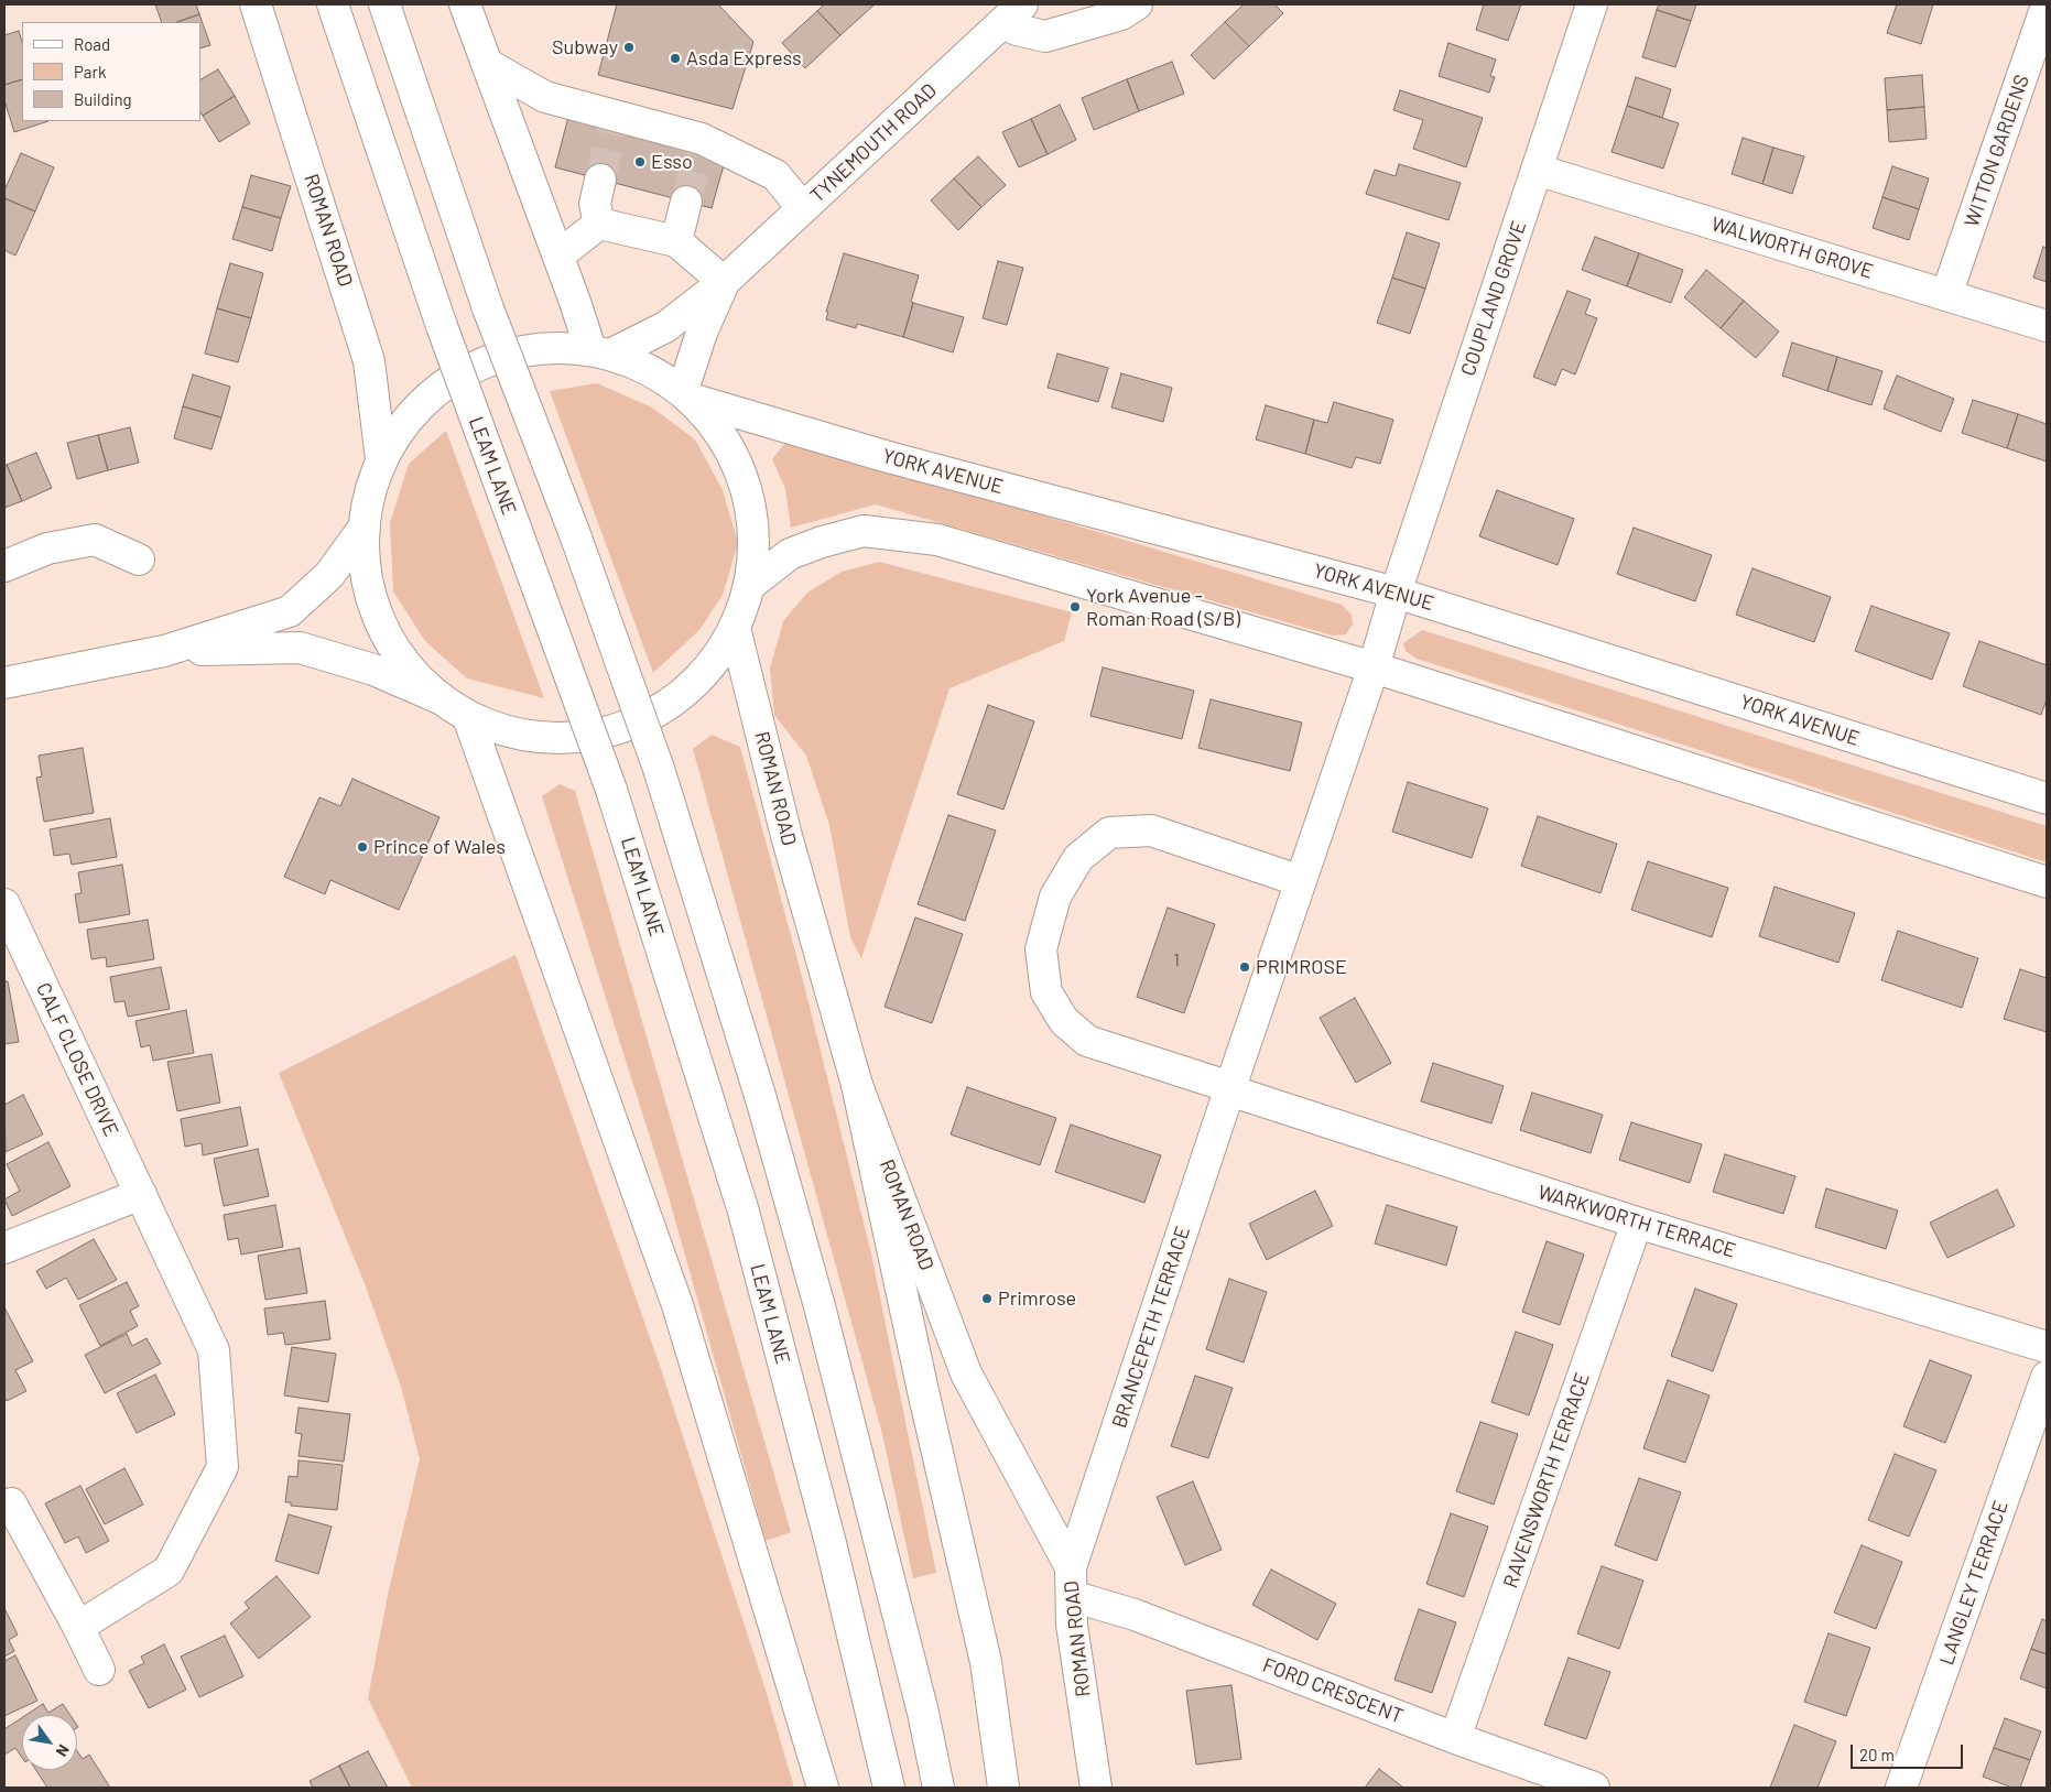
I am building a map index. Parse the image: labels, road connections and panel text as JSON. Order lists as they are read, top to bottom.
{
  "streets": {
    "main road": [
      "TYNEMOUTH ROAD",
      "WITTON GARDENS",
      "ROMAN ROAD",
      "WALWORTH GROVE",
      "COUPLAND GROVE",
      "LEAM LANE",
      "YORK AVENUE",
      "CALF CLOSE DRIVE",
      "WARKWORTH TERRACE",
      "BRANCEPETH TERRACE",
      "RAVENSWORTH TERRACE",
      "LANGLEY TERRACE",
      "FORD CRESCENT"
    ]
  },
  "crossings": [
    ["TYNEMOUTH ROAD", "YORK AVENUE"],
    ["WITTON GARDENS", "WALWORTH GROVE"],
    ["ROMAN ROAD", "BRANCEPETH TERRACE"],
    ["ROMAN ROAD", "FORD CRESCENT"],
    ["WALWORTH GROVE", "COUPLAND GROVE"],
    ["COUPLAND GROVE", "YORK AVENUE"],
    ["COUPLAND GROVE", "BRANCEPETH TERRACE"],
    ["WARKWORTH TERRACE", "BRANCEPETH TERRACE"],
    ["WARKWORTH TERRACE", "RAVENSWORTH TERRACE"],
    ["BRANCEPETH TERRACE", "FORD CRESCENT"],
    ["RAVENSWORTH TERRACE", "FORD CRESCENT"]
  ],
  "places": [
    "Subway",
    "Asda Express",
    "Esso",
    "York Avenue - Roman Road (S/B)",
    "Prince of Wales",
    "PRIMROSE",
    "Primrose"
  ],
  "house_numbers": ["1"],
  "legend": ["Road", "Park", "Building"],
  "scale_bar": "20 m",
  "north": "bottom right"
}
